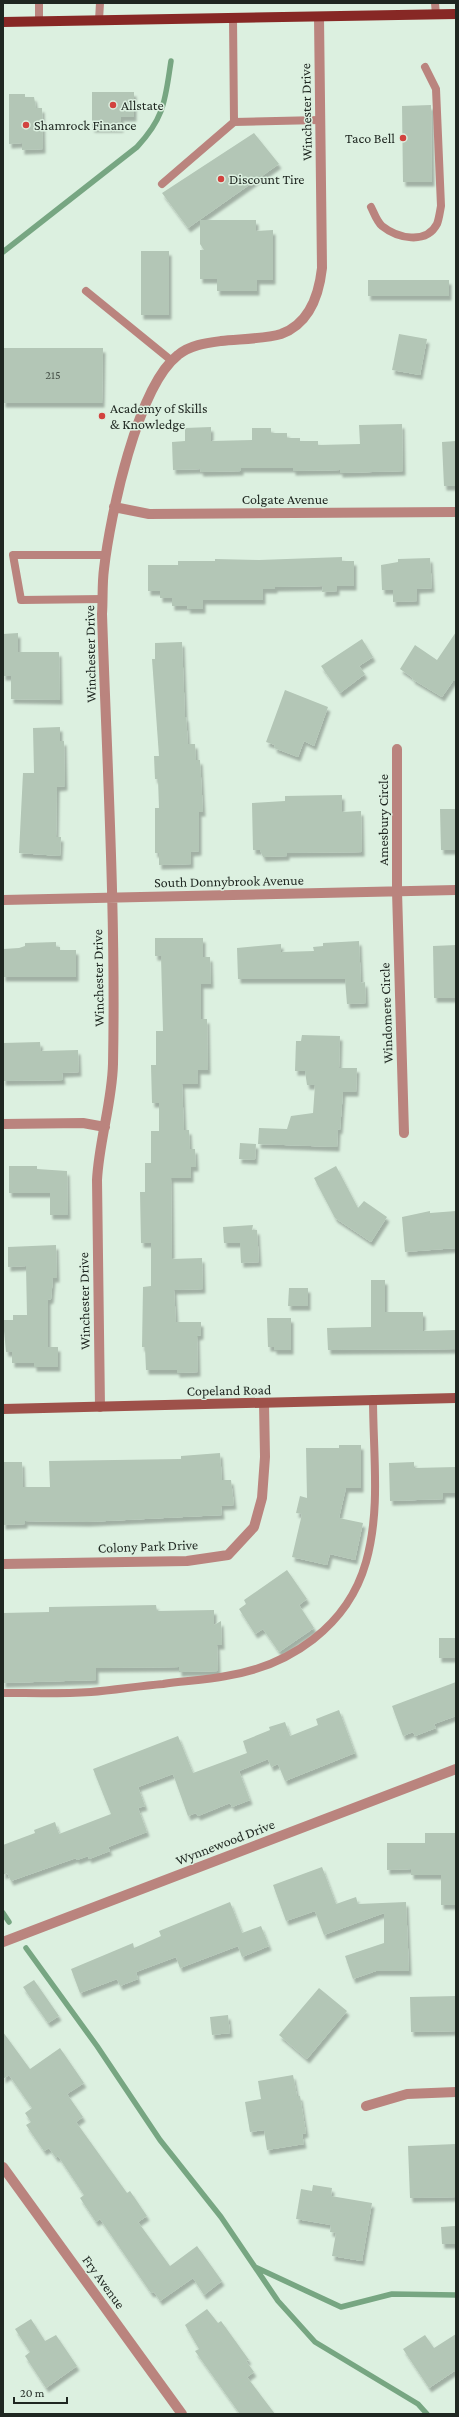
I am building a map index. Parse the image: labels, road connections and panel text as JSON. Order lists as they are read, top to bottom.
{
  "streets": {
    "street": [
      "Winchester Drive",
      "Colgate Avenue",
      "Amesbury Circle",
      "South Donnybrook Avenue",
      "Windomere Circle",
      "Copeland Road",
      "Colony Park Drive",
      "Wynnewood Drive",
      "Fry Avenue"
    ]
  },
  "crossings": [
    ["Winchester Drive", "Colgate Avenue"],
    ["Winchester Drive", "South Donnybrook Avenue"],
    ["Winchester Drive", "Copeland Road"],
    ["Amesbury Circle", "South Donnybrook Avenue"],
    ["Amesbury Circle", "Windomere Circle"],
    ["South Donnybrook Avenue", "Windomere Circle"],
    ["Copeland Road", "Colony Park Drive"]
  ],
  "places": [
    "Allstate",
    "Shamrock Finance",
    "Taco Bell",
    "Discount Tire",
    "Academy of Skills & Knowledge"
  ],
  "house_numbers": ["215"],
  "scale_bar": "20 m"
}
